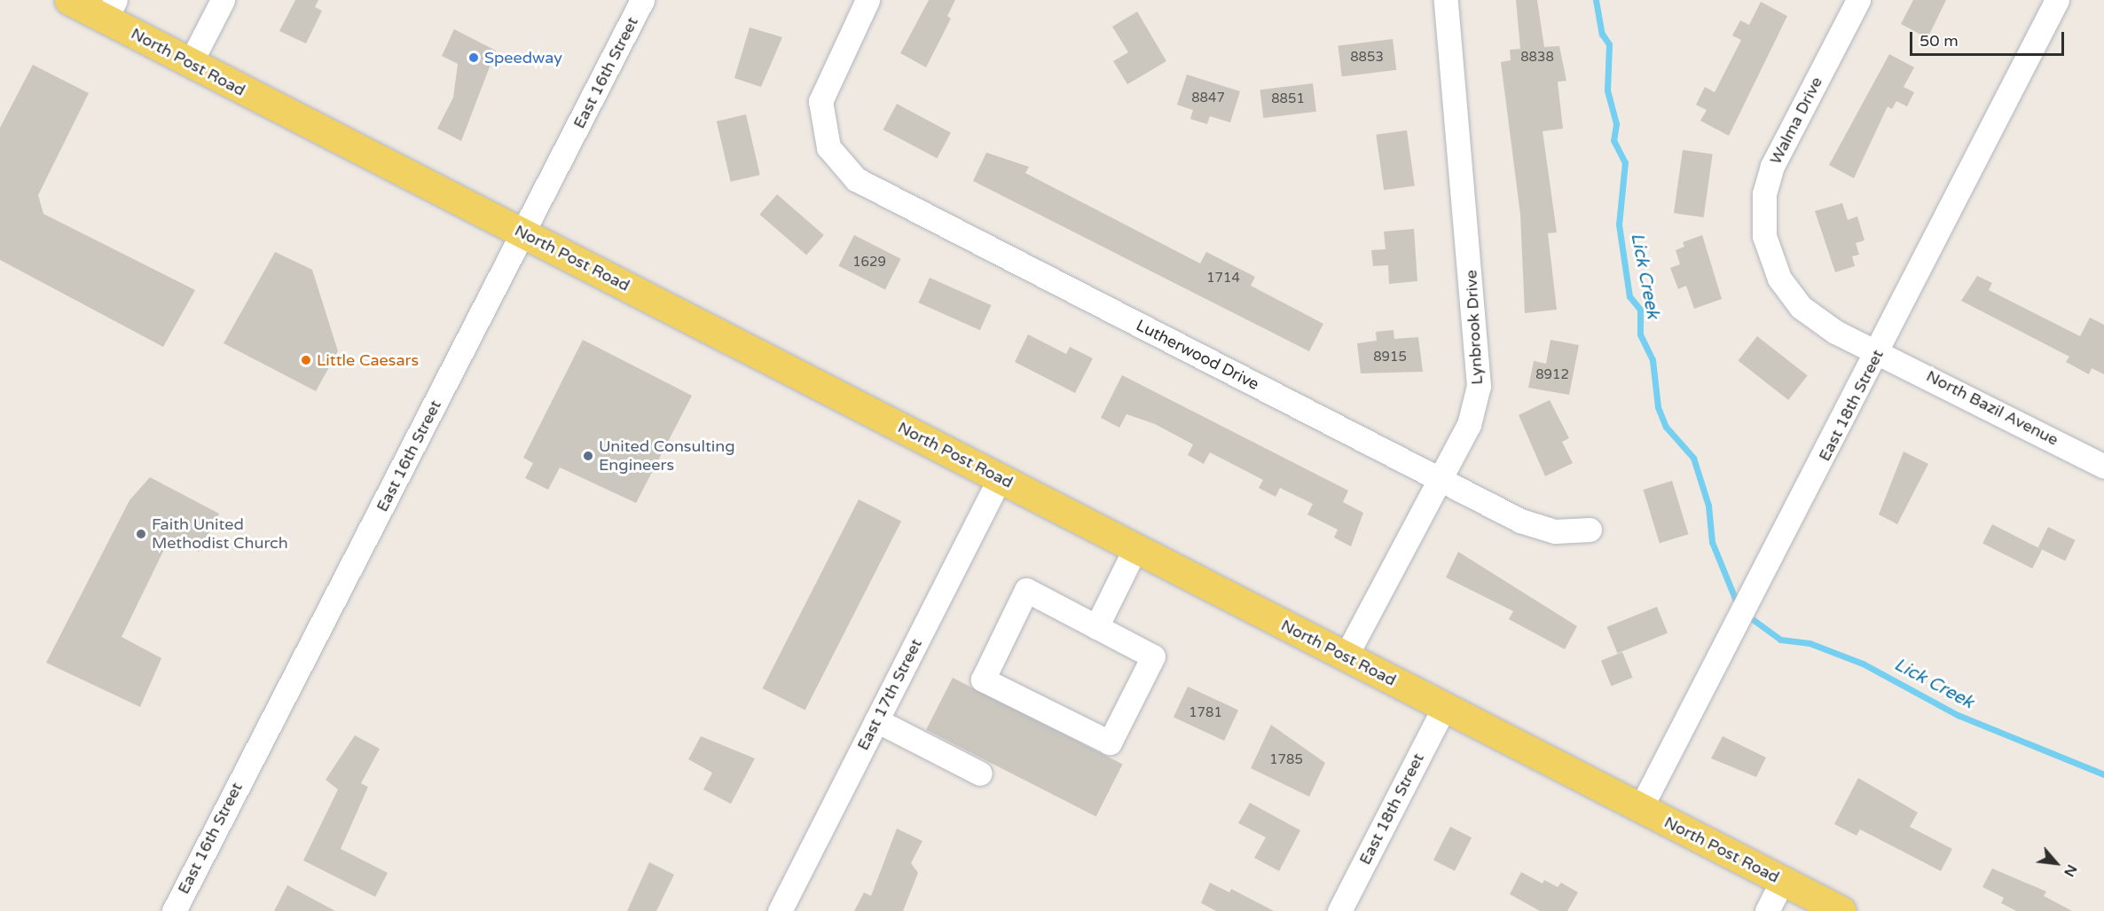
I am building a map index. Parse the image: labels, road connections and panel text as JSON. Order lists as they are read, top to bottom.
{
  "streets": {
    "main road": ["North Post Road"],
    "street": [
      "East 16th Street",
      "Walma Drive",
      "Lynbrook Drive",
      "Lutherwood Drive",
      "East 18th Street",
      "North Bazil Avenue",
      "East 17th Street"
    ]
  },
  "crossings": [
    ["North Post Road", "East 16th Street"],
    ["North Post Road", "Lynbrook Drive"],
    ["North Post Road", "East 18th Street"],
    ["North Post Road", "East 17th Street"],
    ["Walma Drive", "East 18th Street"],
    ["Walma Drive", "North Bazil Avenue"],
    ["Lynbrook Drive", "Lutherwood Drive"],
    ["East 18th Street", "North Bazil Avenue"]
  ],
  "water": ["Lick Creek"],
  "places": [
    "Speedway",
    "Little Caesars",
    "United Consulting Engineers",
    "Faith United Methodist Church"
  ],
  "house_numbers": [
    "8853",
    "8838",
    "8847",
    "8851",
    "1629",
    "1714",
    "8915",
    "8912",
    "1781",
    "1785"
  ],
  "scale_bar": "50 m",
  "north": "bottom right"
}
